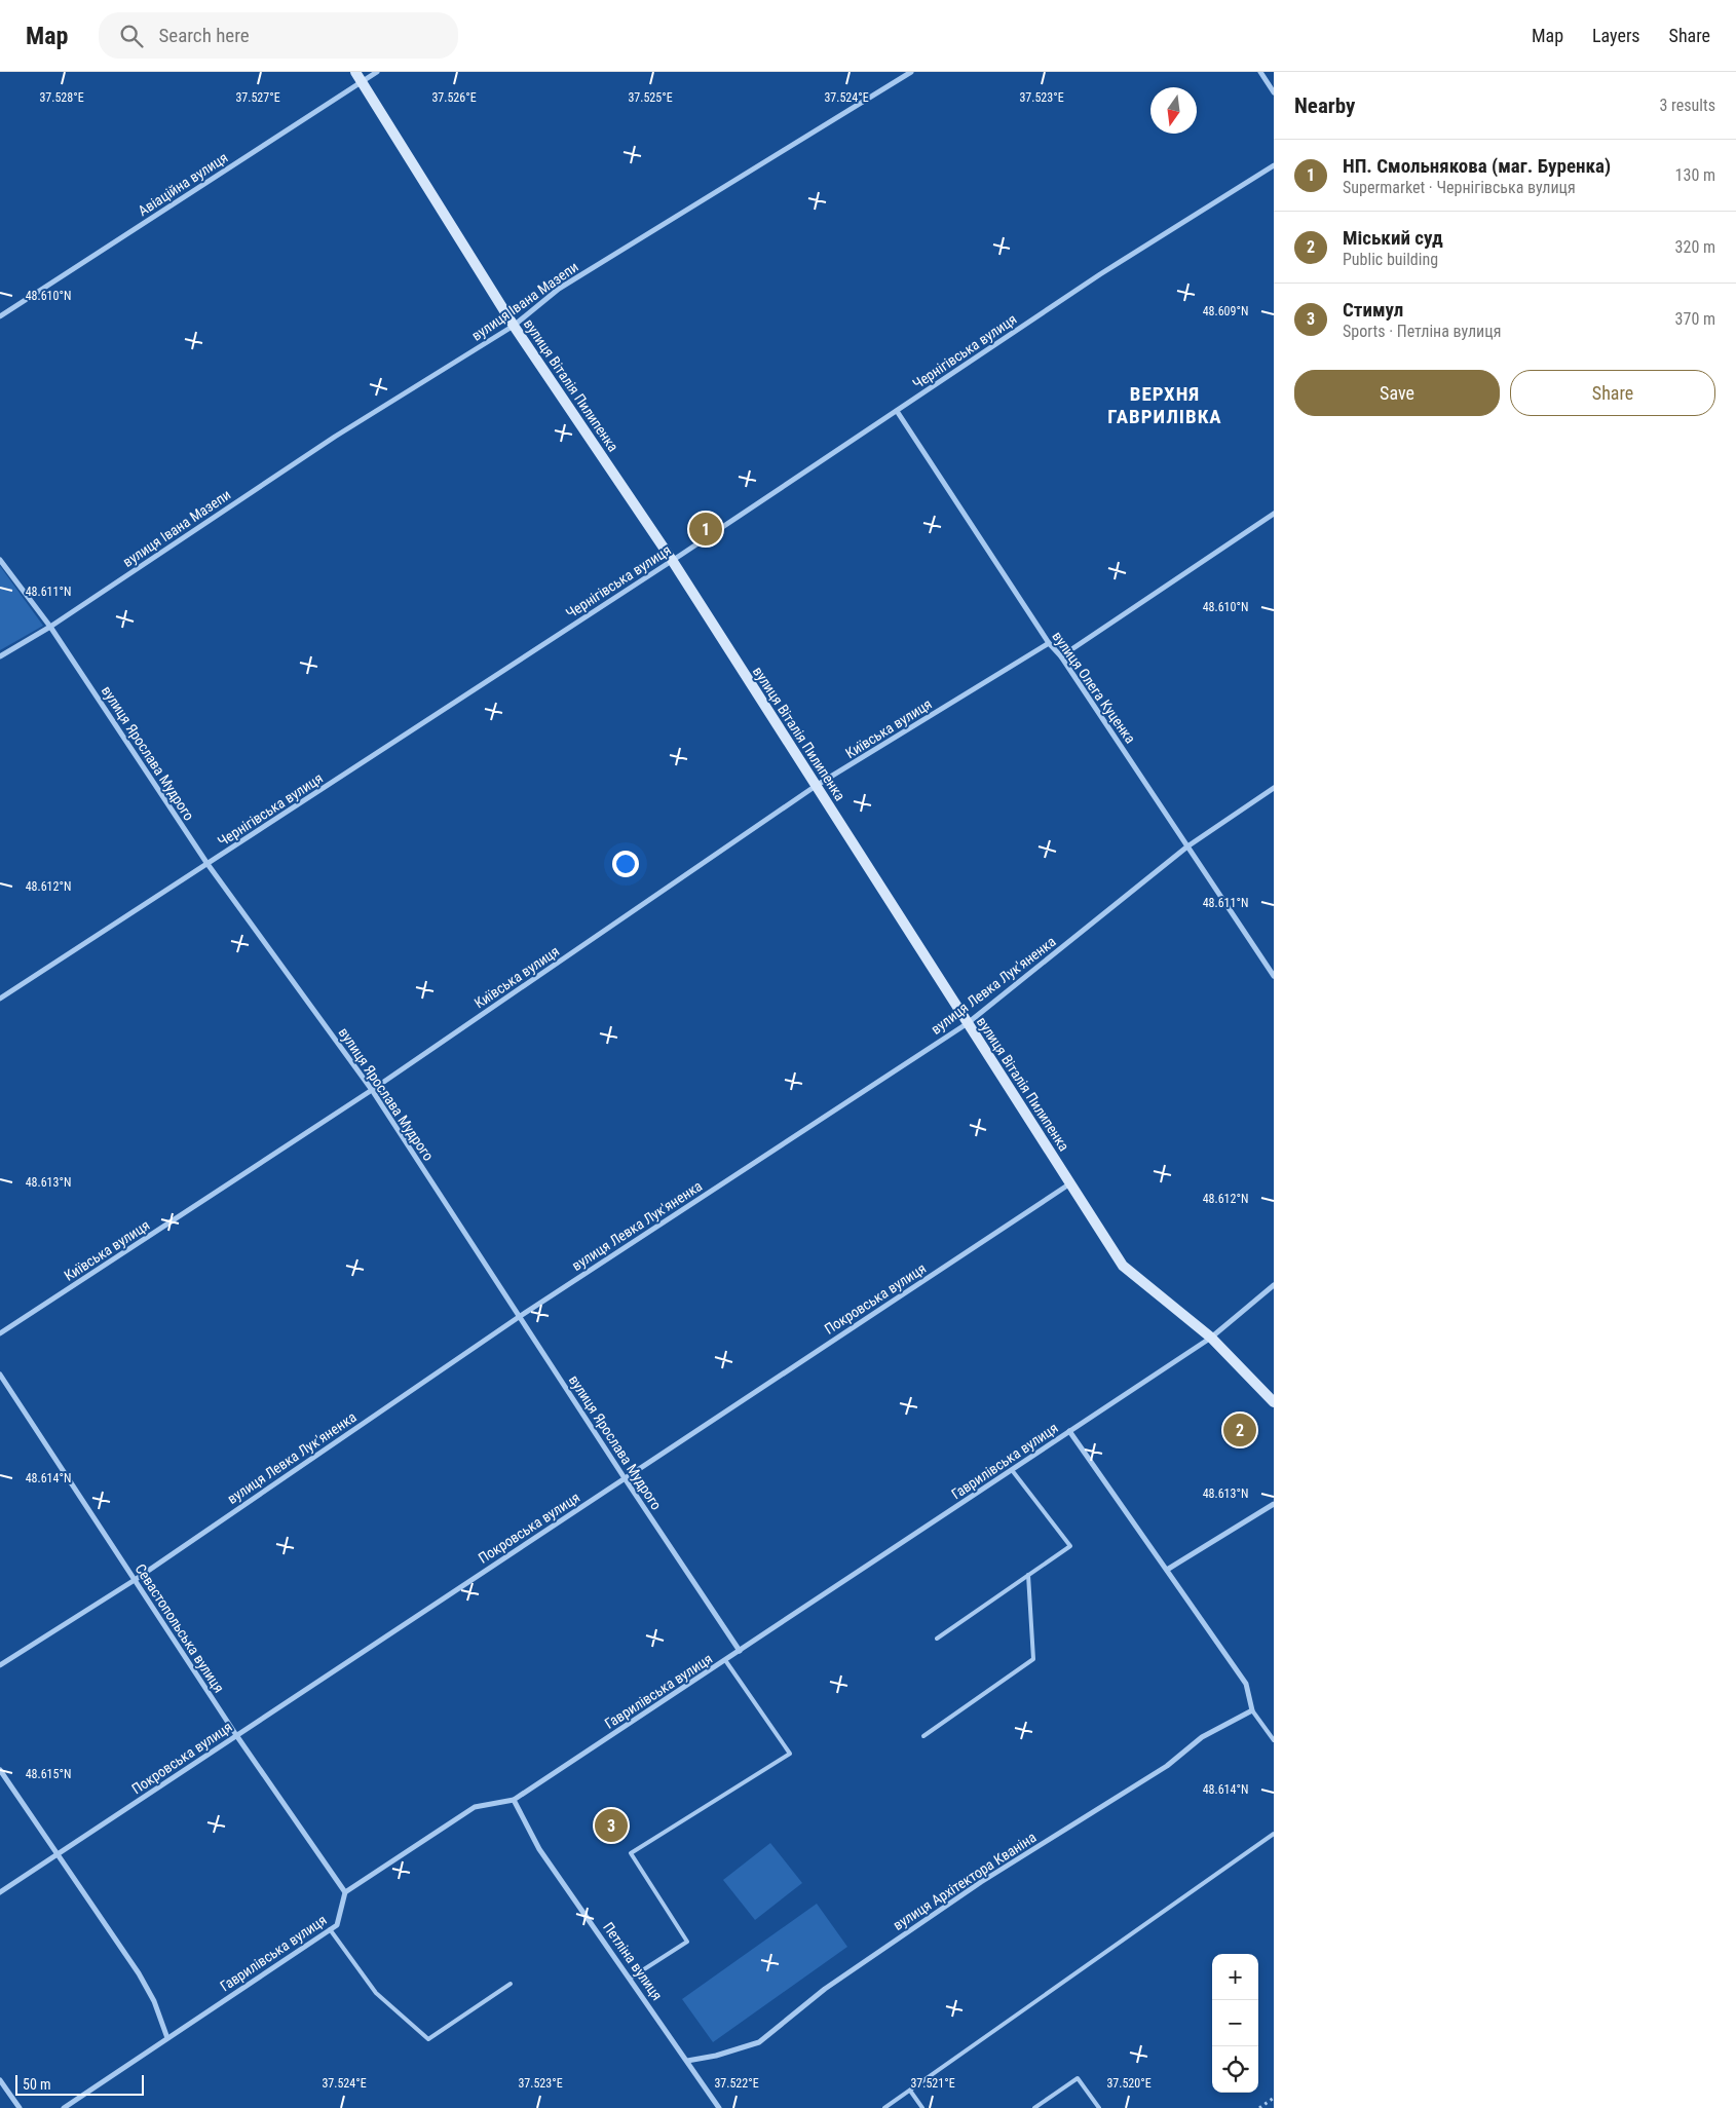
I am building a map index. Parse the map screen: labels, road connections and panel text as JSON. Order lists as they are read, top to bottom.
{
  "streets": {
    "street": [
      "Авіаційна вулиця",
      "вулиця Івана Мазепи",
      "Чернігівська вулиця",
      "вулиця Віталія Пилипенка",
      "вулиця Олега Куценка",
      "Київська вулиця",
      "вулиця Ярослава Мудрого",
      "вулиця Левка Лук'яненка",
      "Покровська вулиця",
      "Гаврилівська вулиця",
      "Севастопольська вулиця",
      "вулиця Архітектора Кваніна",
      "Петліна вулиця"
    ]
  },
  "crossings": [
    ["Авіаційна вулиця", "вулиця Віталія Пилипенка"],
    ["вулиця Івана Мазепи", "вулиця Віталія Пилипенка"],
    ["вулиця Івана Мазепи", "вулиця Ярослава Мудрого"],
    ["Чернігівська вулиця", "вулиця Віталія Пилипенка"],
    ["Чернігівська вулиця", "вулиця Олега Куценка"],
    ["Чернігівська вулиця", "вулиця Ярослава Мудрого"],
    ["вулиця Віталія Пилипенка", "Київська вулиця"],
    ["вулиця Віталія Пилипенка", "вулиця Левка Лук'яненка"],
    ["вулиця Віталія Пилипенка", "Покровська вулиця"],
    ["вулиця Віталія Пилипенка", "Гаврилівська вулиця"],
    ["вулиця Олега Куценка", "Київська вулиця"],
    ["вулиця Олега Куценка", "вулиця Левка Лук'яненка"],
    ["Київська вулиця", "вулиця Ярослава Мудрого"],
    ["вулиця Ярослава Мудрого", "вулиця Левка Лук'яненка"],
    ["вулиця Ярослава Мудрого", "Покровська вулиця"],
    ["вулиця Ярослава Мудрого", "Гаврилівська вулиця"],
    ["вулиця Левка Лук'яненка", "Севастопольська вулиця"],
    ["Покровська вулиця", "Севастопольська вулиця"],
    ["Гаврилівська вулиця", "Севастопольська вулиця"],
    ["Гаврилівська вулиця", "Петліна вулиця"],
    ["вулиця Архітектора Кваніна", "Петліна вулиця"]
  ],
  "districts": ["ВЕРХНЯ ГАВРИЛІВКА"],
  "scale_bar": "50 m",
  "north": "bottom",
  "page": {
    "header": "Map",
    "search": "Search here",
    "nav": ["Map", "Layers", "Share"],
    "heading": ["Nearby", "3 results"],
    "list": [
      {
        "mark": "1",
        "name": "НП. Смольнякова (маг. Буренка)",
        "note": "Supermarket · Чернігівська вулиця",
        "value": "130 m"
      },
      {
        "mark": "2",
        "name": "Міський суд",
        "note": "Public building",
        "value": "320 m"
      },
      {
        "mark": "3",
        "name": "Стимул",
        "note": "Sports · Петліна вулиця",
        "value": "370 m"
      }
    ],
    "buttons": ["Save", "Share"],
    "pins": ["1", "2", "3"],
    "map_buttons": ["+", "−"],
    "scale": "50 m"
  },
  "coordinates": [
    "37.528°E",
    "37.527°E",
    "37.526°E",
    "37.525°E",
    "37.524°E",
    "37.523°E",
    "48.610°N",
    "48.609°N",
    "48.611°N",
    "48.612°N",
    "48.613°N",
    "48.614°N",
    "48.615°N",
    "37.522°E",
    "37.521°E",
    "37.520°E"
  ]
}
